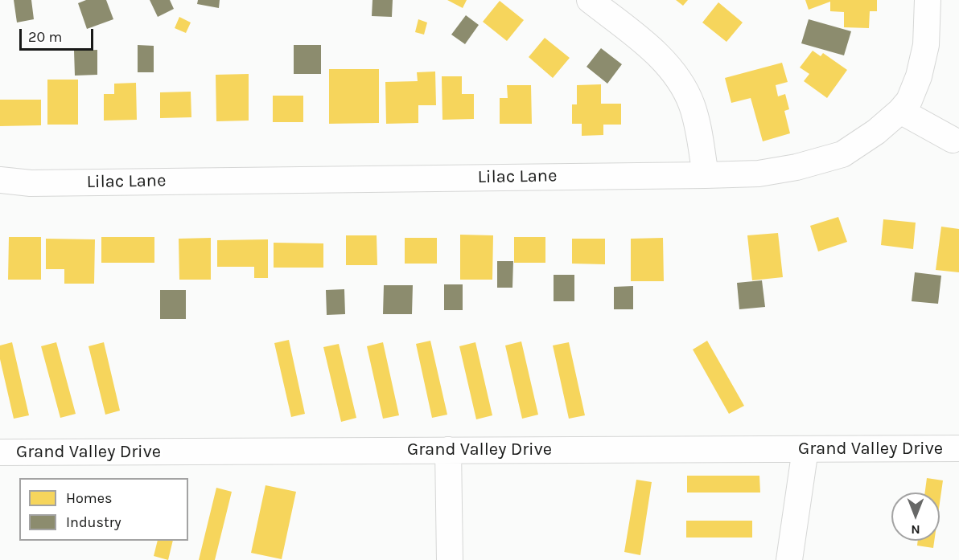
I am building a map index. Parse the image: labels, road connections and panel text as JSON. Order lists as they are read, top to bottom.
{
  "streets": {
    "street": ["Lilac Lane", "Grand Valley Drive"]
  },
  "legend": ["Homes", "Industry"],
  "scale_bar": "20 m",
  "north": "bottom"
}
